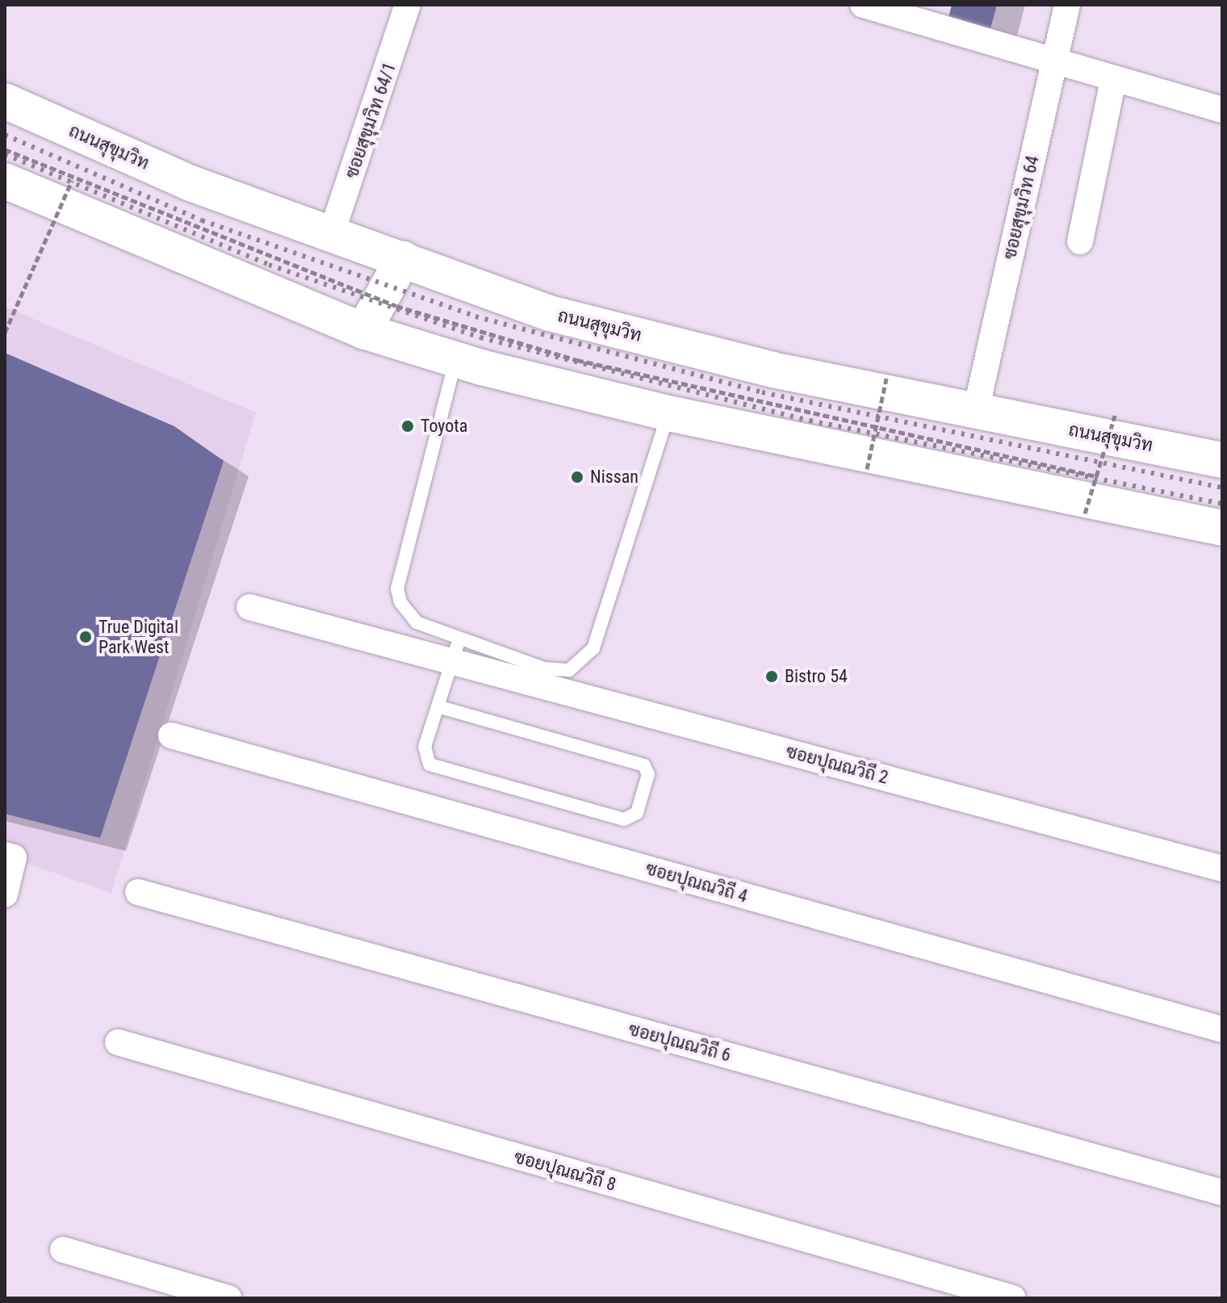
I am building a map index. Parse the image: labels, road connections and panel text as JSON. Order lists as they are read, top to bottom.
{
  "streets": {
    "main road": ["ถนนสุขุมวิท"],
    "street": [
      "ซอยสุขุมวิท 64/1",
      "ซอยสุขุมวิท 64",
      "ซอยปุณณวิถี 2",
      "ซอยปุณณวิถี 4",
      "ซอยปุณณวิถี 6",
      "ซอยปุณณวิถี 8"
    ]
  },
  "crossings": [
    ["ซอยสุขุมวิท 64/1", "ถนนสุขุมวิท"],
    ["ถนนสุขุมวิท", "ซอยสุขุมวิท 64"]
  ],
  "places": [
    "Toyota",
    "Nissan",
    "True Digital Park West",
    "Bistro 54"
  ]
}
